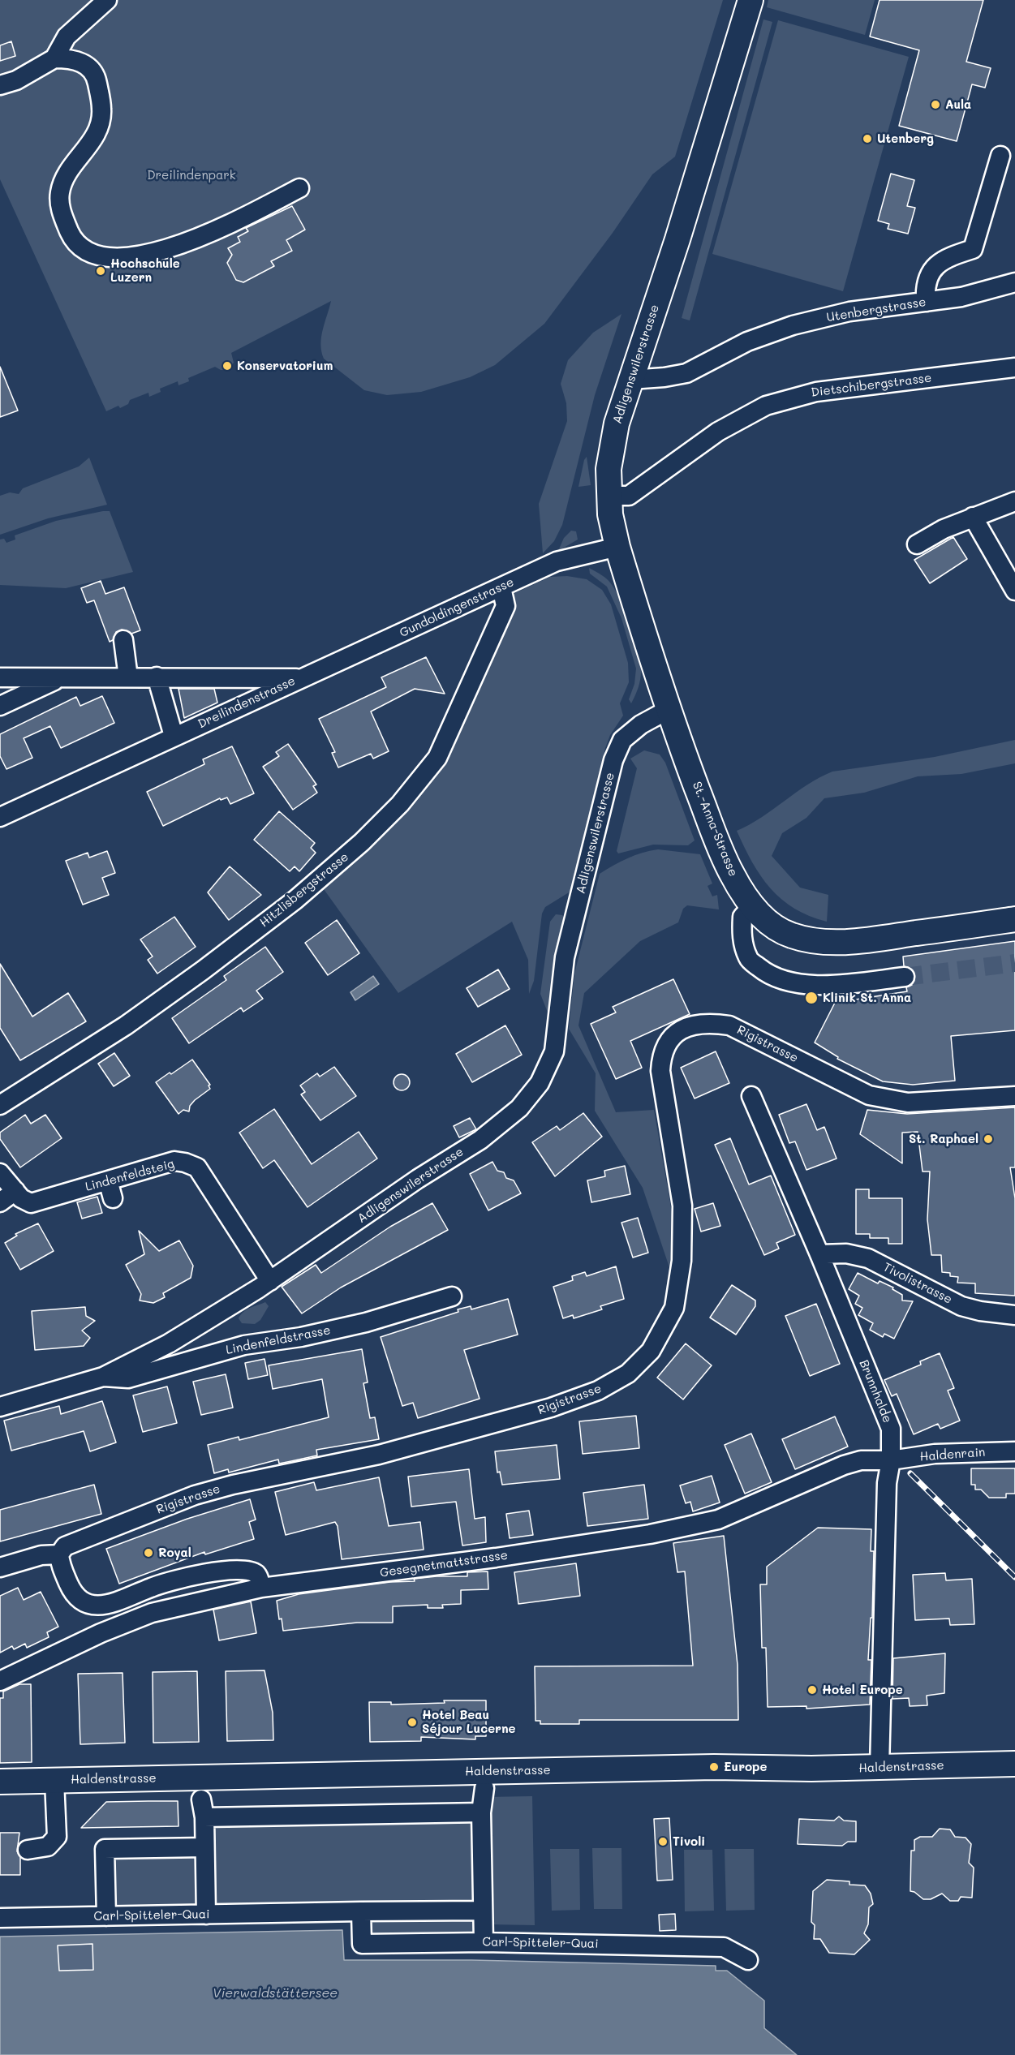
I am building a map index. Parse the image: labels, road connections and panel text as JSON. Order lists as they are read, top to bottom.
{
  "streets": {
    "main road": ["Adligenswilerstrasse", "St.-Anna-Strasse", "Haldenstrasse"],
    "street": [
      "Utenbergstrasse",
      "Dietschibergstrasse",
      "Gundoldingenstrasse",
      "Dreilindenstrasse",
      "Hitzlisbergstrasse",
      "Rigistrasse",
      "Lindenfeldsteig",
      "Tivolistrasse",
      "Lindenfeldstrasse",
      "Brunnhalde",
      "Haldenrain",
      "Gesegnetmattstrasse",
      "Carl-Spitteler-Quai"
    ]
  },
  "crossings": [
    ["Utenbergstrasse", "Adligenswilerstrasse"],
    ["Adligenswilerstrasse", "Dietschibergstrasse"],
    ["Adligenswilerstrasse", "Gundoldingenstrasse"],
    ["Adligenswilerstrasse", "St.-Anna-Strasse"],
    ["Adligenswilerstrasse", "Lindenfeldsteig"],
    ["Adligenswilerstrasse", "Lindenfeldstrasse"],
    ["Gundoldingenstrasse", "Dreilindenstrasse"],
    ["Gundoldingenstrasse", "Hitzlisbergstrasse"],
    ["Tivolistrasse", "Brunnhalde"],
    ["Brunnhalde", "Haldenrain"],
    ["Brunnhalde", "Gesegnetmattstrasse"],
    ["Brunnhalde", "Haldenstrasse"],
    ["Haldenrain", "Gesegnetmattstrasse"]
  ],
  "water": ["Vierwaldstättersee"],
  "parks": ["Dreilindenpark"],
  "places": [
    "Aula",
    "Utenberg",
    "Hochschule Luzern",
    "Konservatorium",
    "Klinik St. Anna",
    "St. Raphael",
    "Royal",
    "Hotel Europe",
    "Hotel Beau Séjour Lucerne",
    "Europe",
    "Tivoli"
  ]
}
